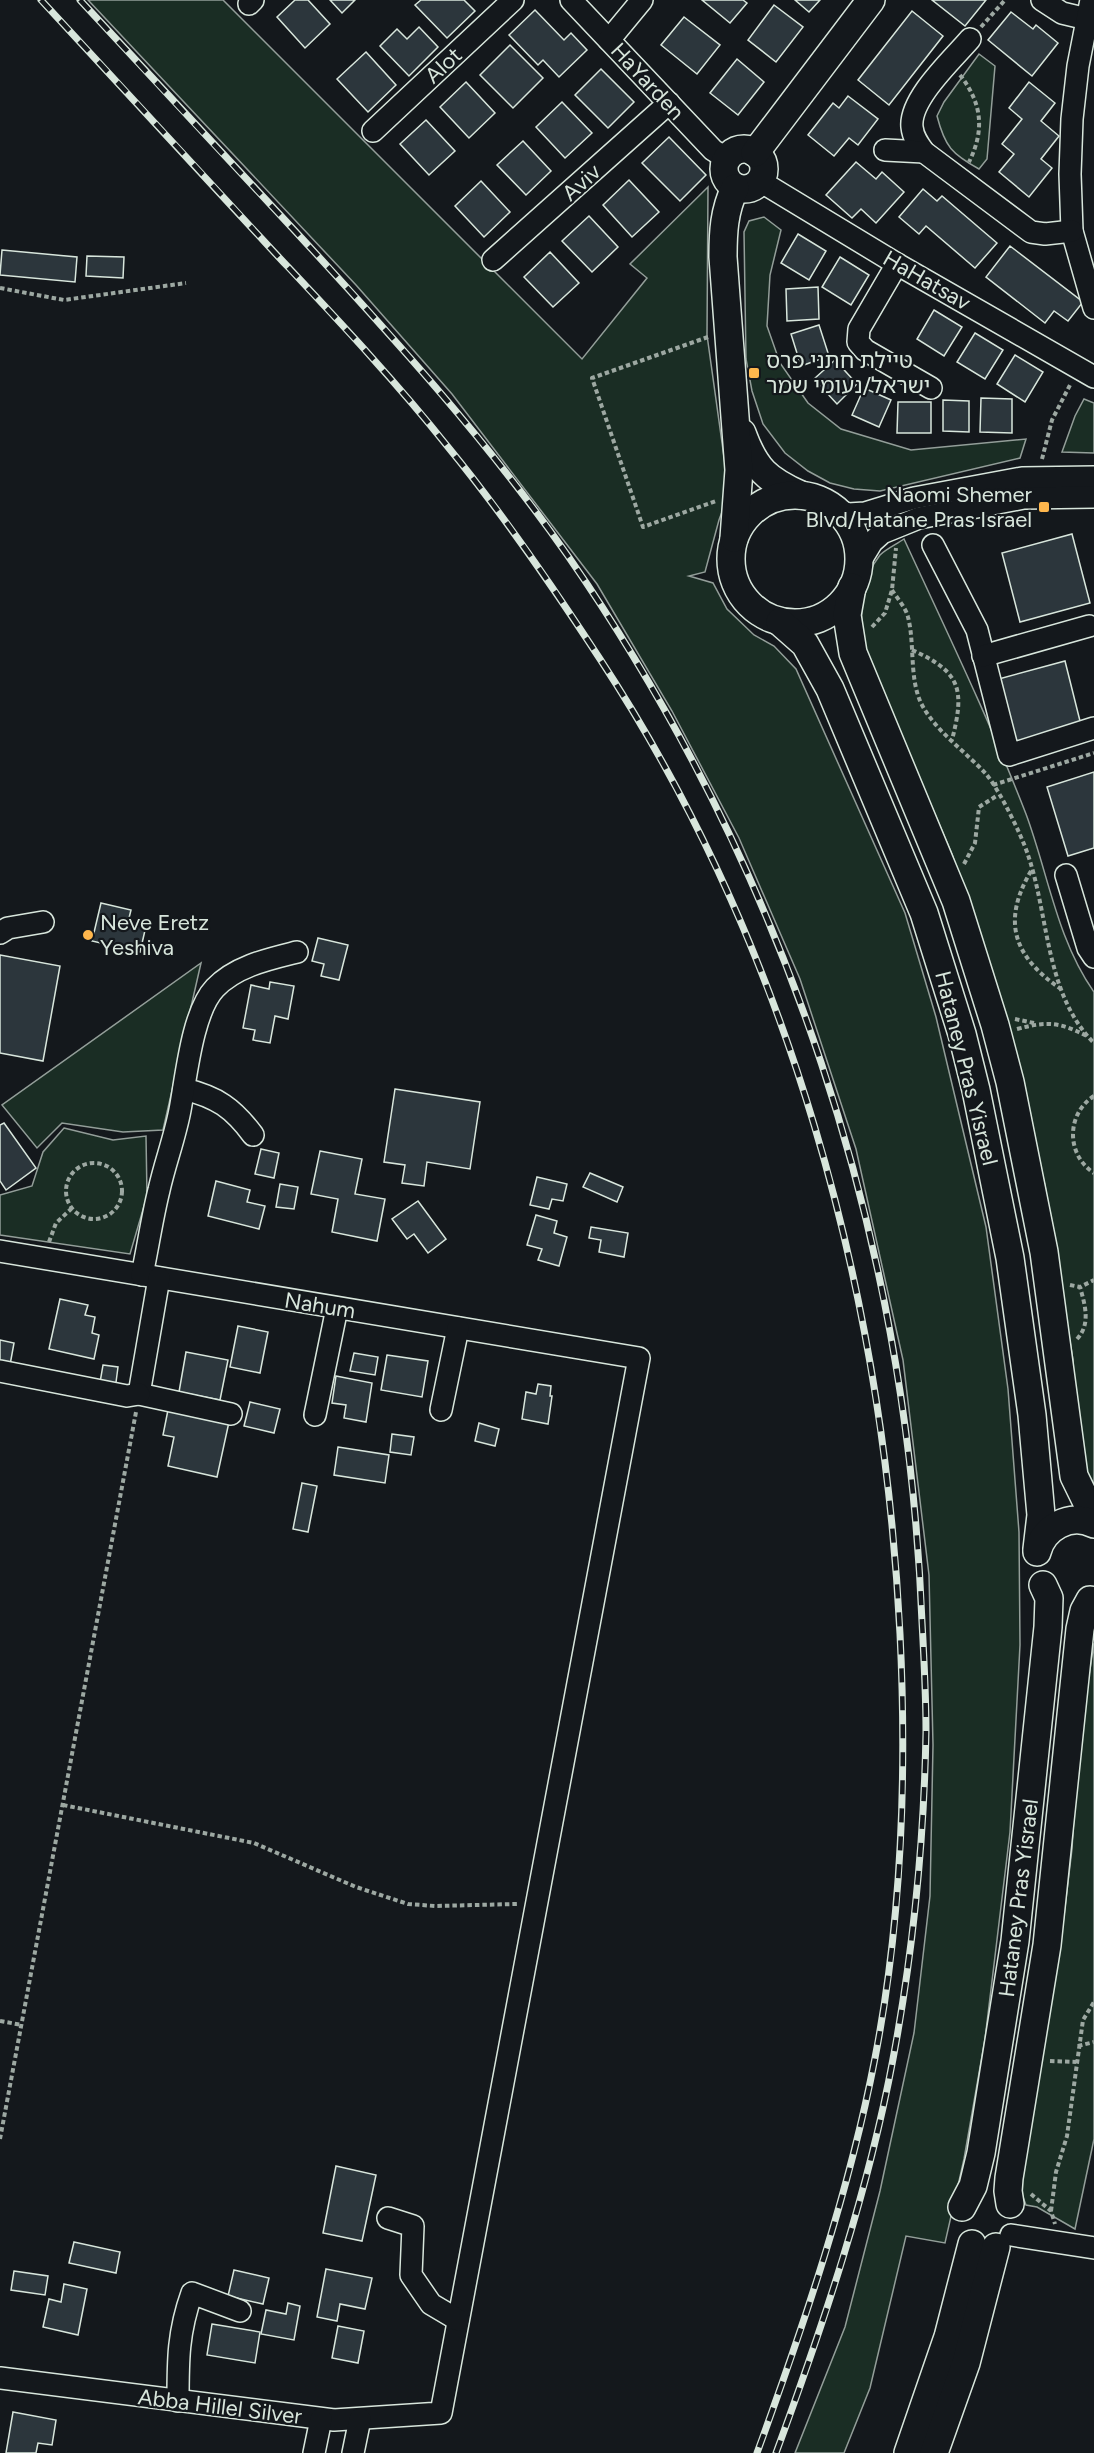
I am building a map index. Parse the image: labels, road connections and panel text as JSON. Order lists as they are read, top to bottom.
{
  "streets": {
    "main road": ["Hataney Pras Yisrael"],
    "street": [
      "Alot",
      "HaYarden",
      "Aviv",
      "HaHatsav",
      "Nahum",
      "Abba Hillel Silver"
    ]
  },
  "crossings": [
    ["HaYarden", "Aviv"],
    ["HaYarden", "HaHatsav"]
  ],
  "places": {
    "transit": ["טיילת חתני פרס ישראל/נעומי שמר", "Naomi Shemer Blvd/Hatane Pras Israel"],
    "other": ["Neve Eretz Yeshiva"]
  }
}
